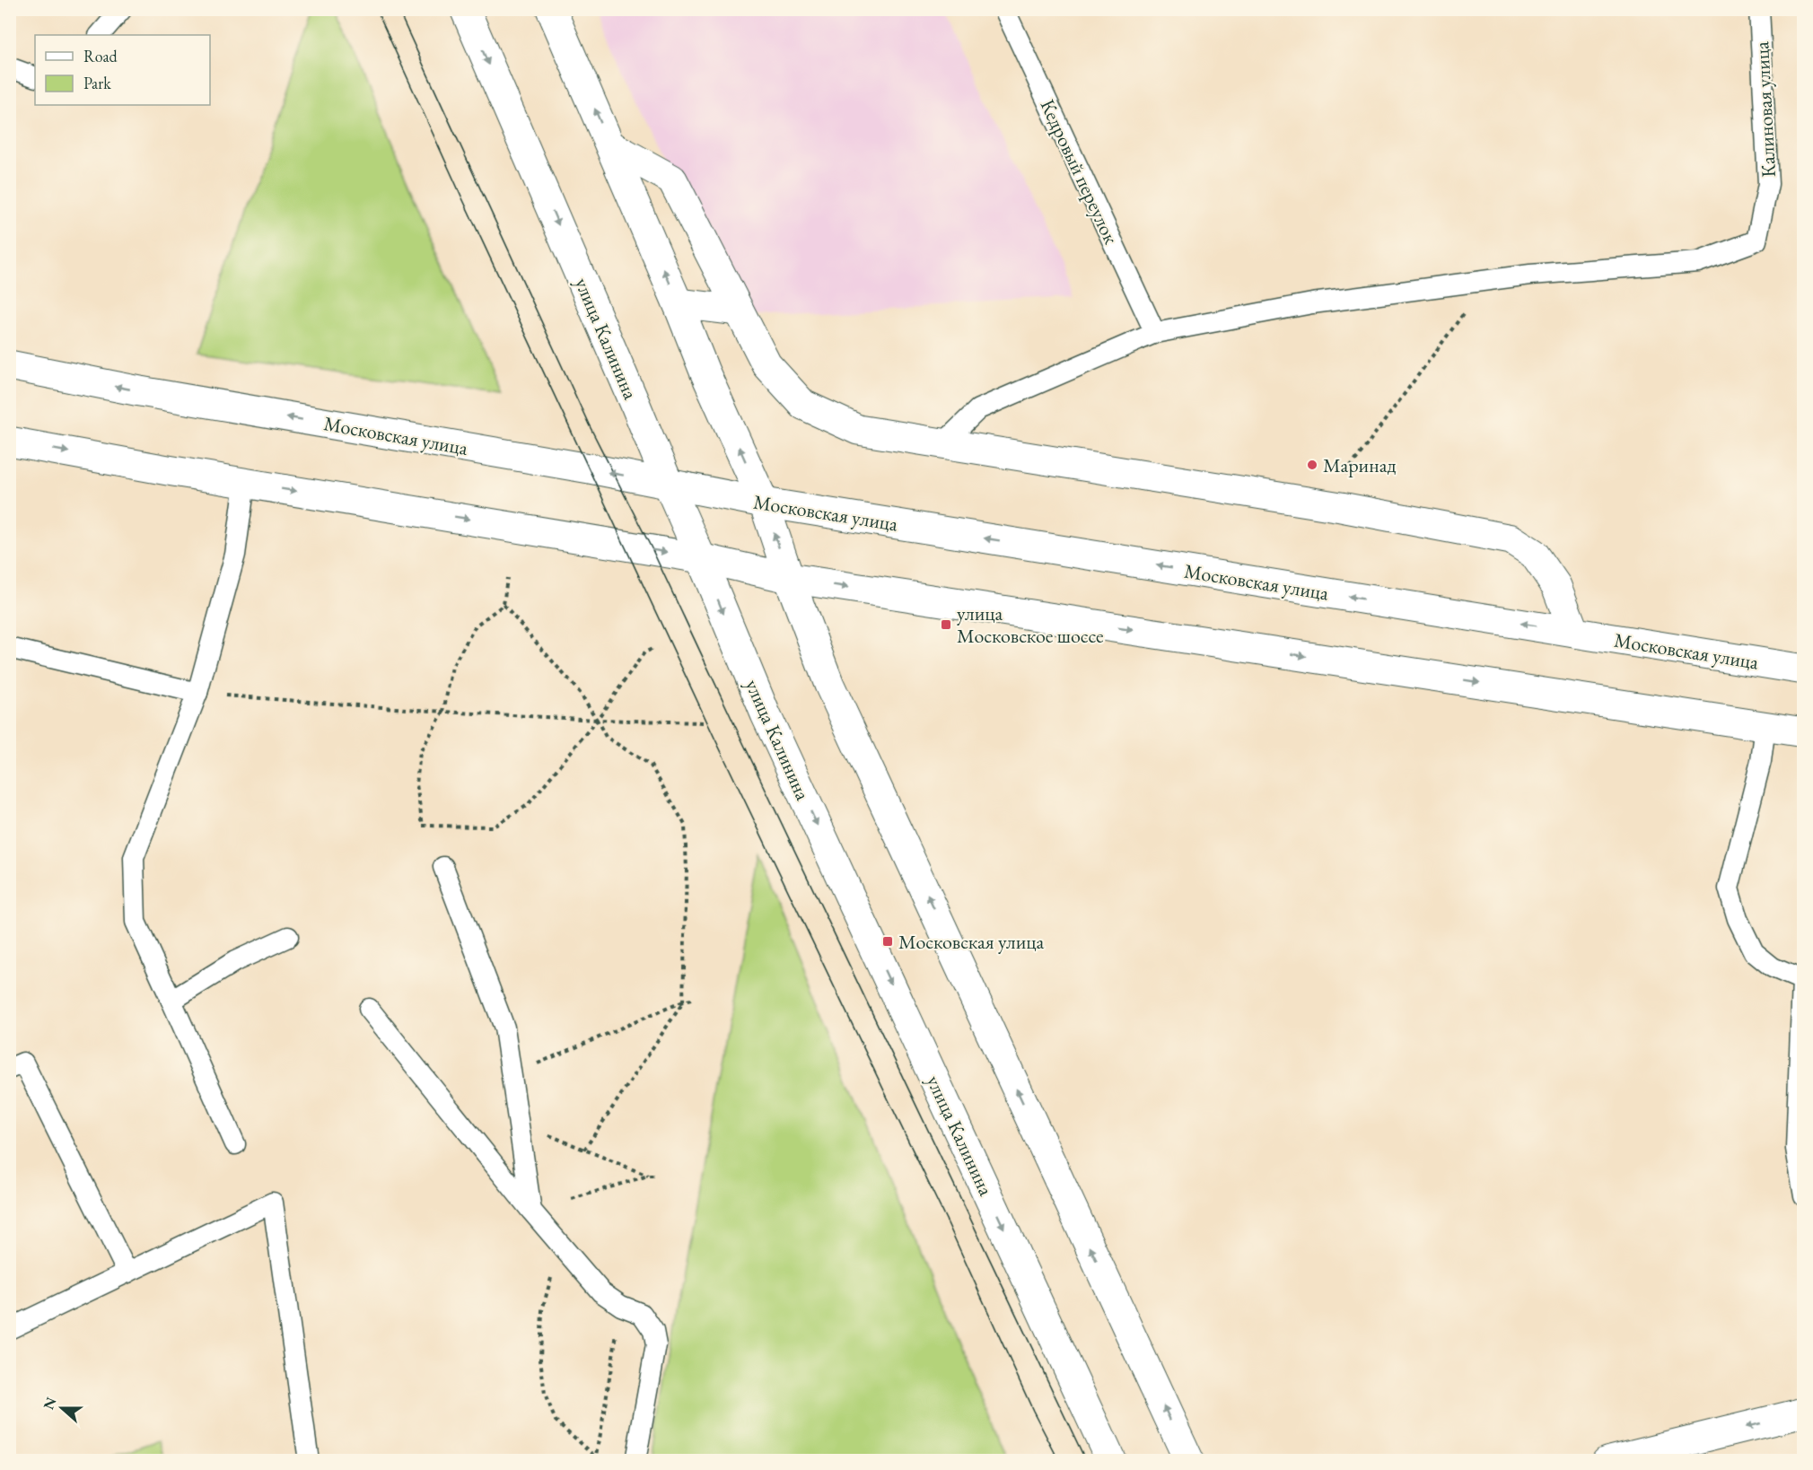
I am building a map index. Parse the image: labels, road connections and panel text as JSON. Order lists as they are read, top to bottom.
{
  "streets": {
    "main road": ["улица Калинина", "Московская улица"],
    "lane": ["Калиновая улица", "Кедровый переулок"]
  },
  "crossings": [
    ["Калиновая улица", "Кедровый переулок"],
    ["улица Калинина", "Московская улица"]
  ],
  "places": {
    "other": ["Маринад"],
    "transit": ["улица Московское шоссе", "Московская улица"]
  },
  "legend": ["Road", "Park"],
  "north": "left"
}
